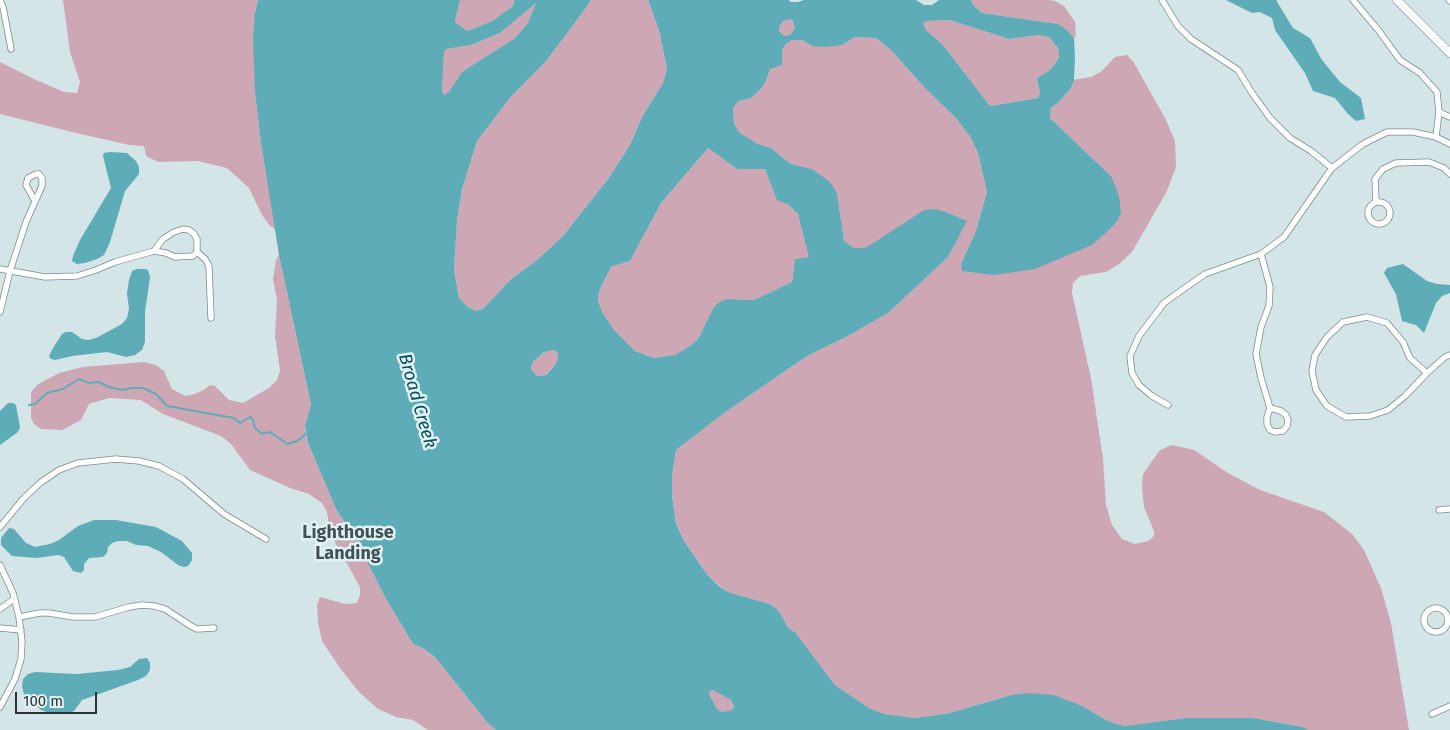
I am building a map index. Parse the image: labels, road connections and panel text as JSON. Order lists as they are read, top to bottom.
{
  "districts": ["Lighthouse Landing"],
  "water": ["Broad Creek"],
  "scale_bar": "100 m"
}
